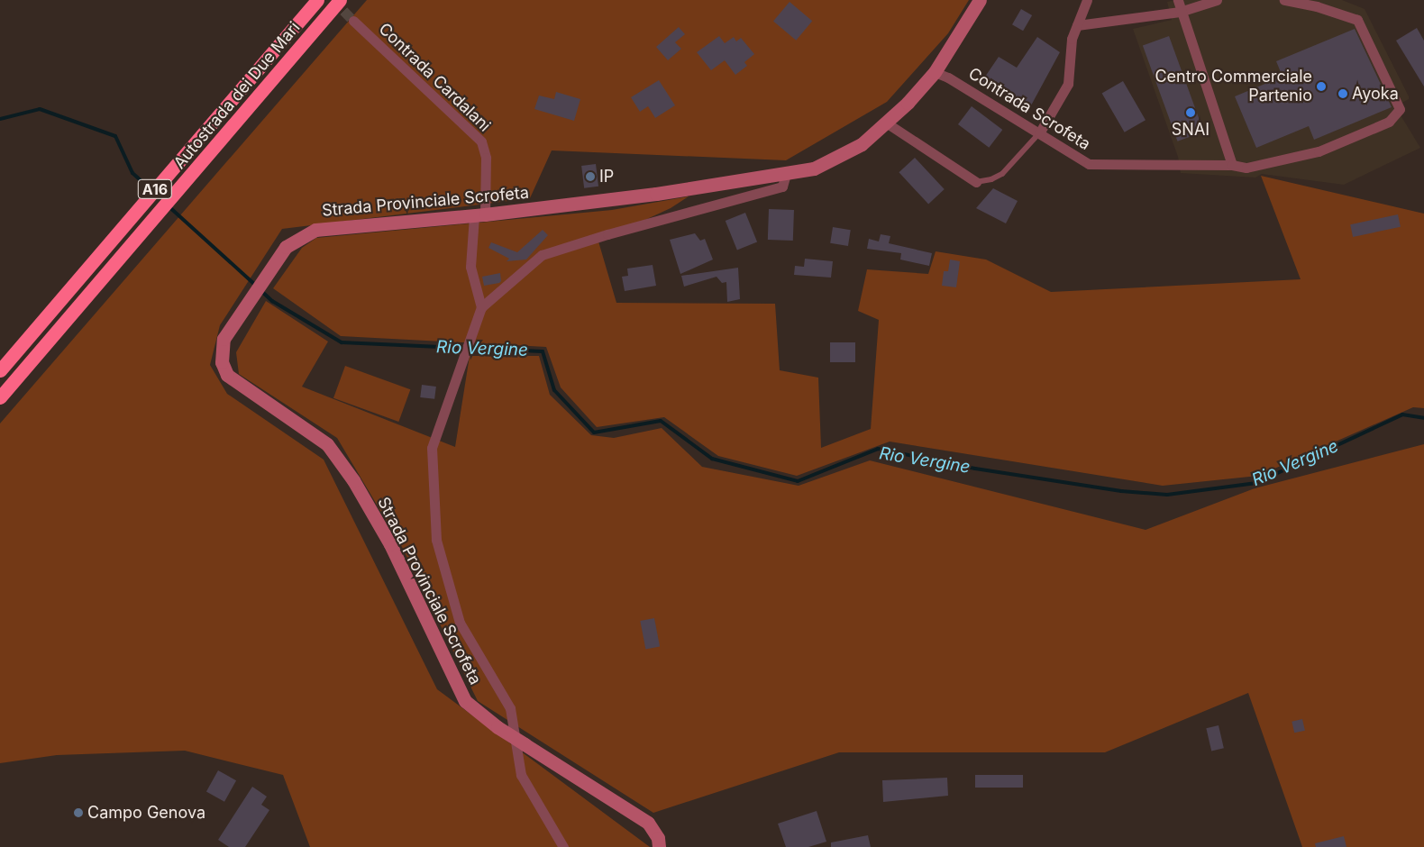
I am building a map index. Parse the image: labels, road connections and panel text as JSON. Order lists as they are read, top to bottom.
{
  "streets": {
    "highway": ["Autostrada dei Due Mari", "A16"],
    "street": ["Contrada Cardalani", "Contrada Scrofeta", "Strada Provinciale Scrofeta"]
  },
  "crossings": [
    ["Contrada Cardalani", "Strada Provinciale Scrofeta"],
    ["Contrada Scrofeta", "Strada Provinciale Scrofeta"]
  ],
  "water": ["Rio Vergine"],
  "places": [
    "Centro Commerciale Partenio",
    "Ayoka",
    "SNAI",
    "IP",
    "Campo Genova"
  ]
}
